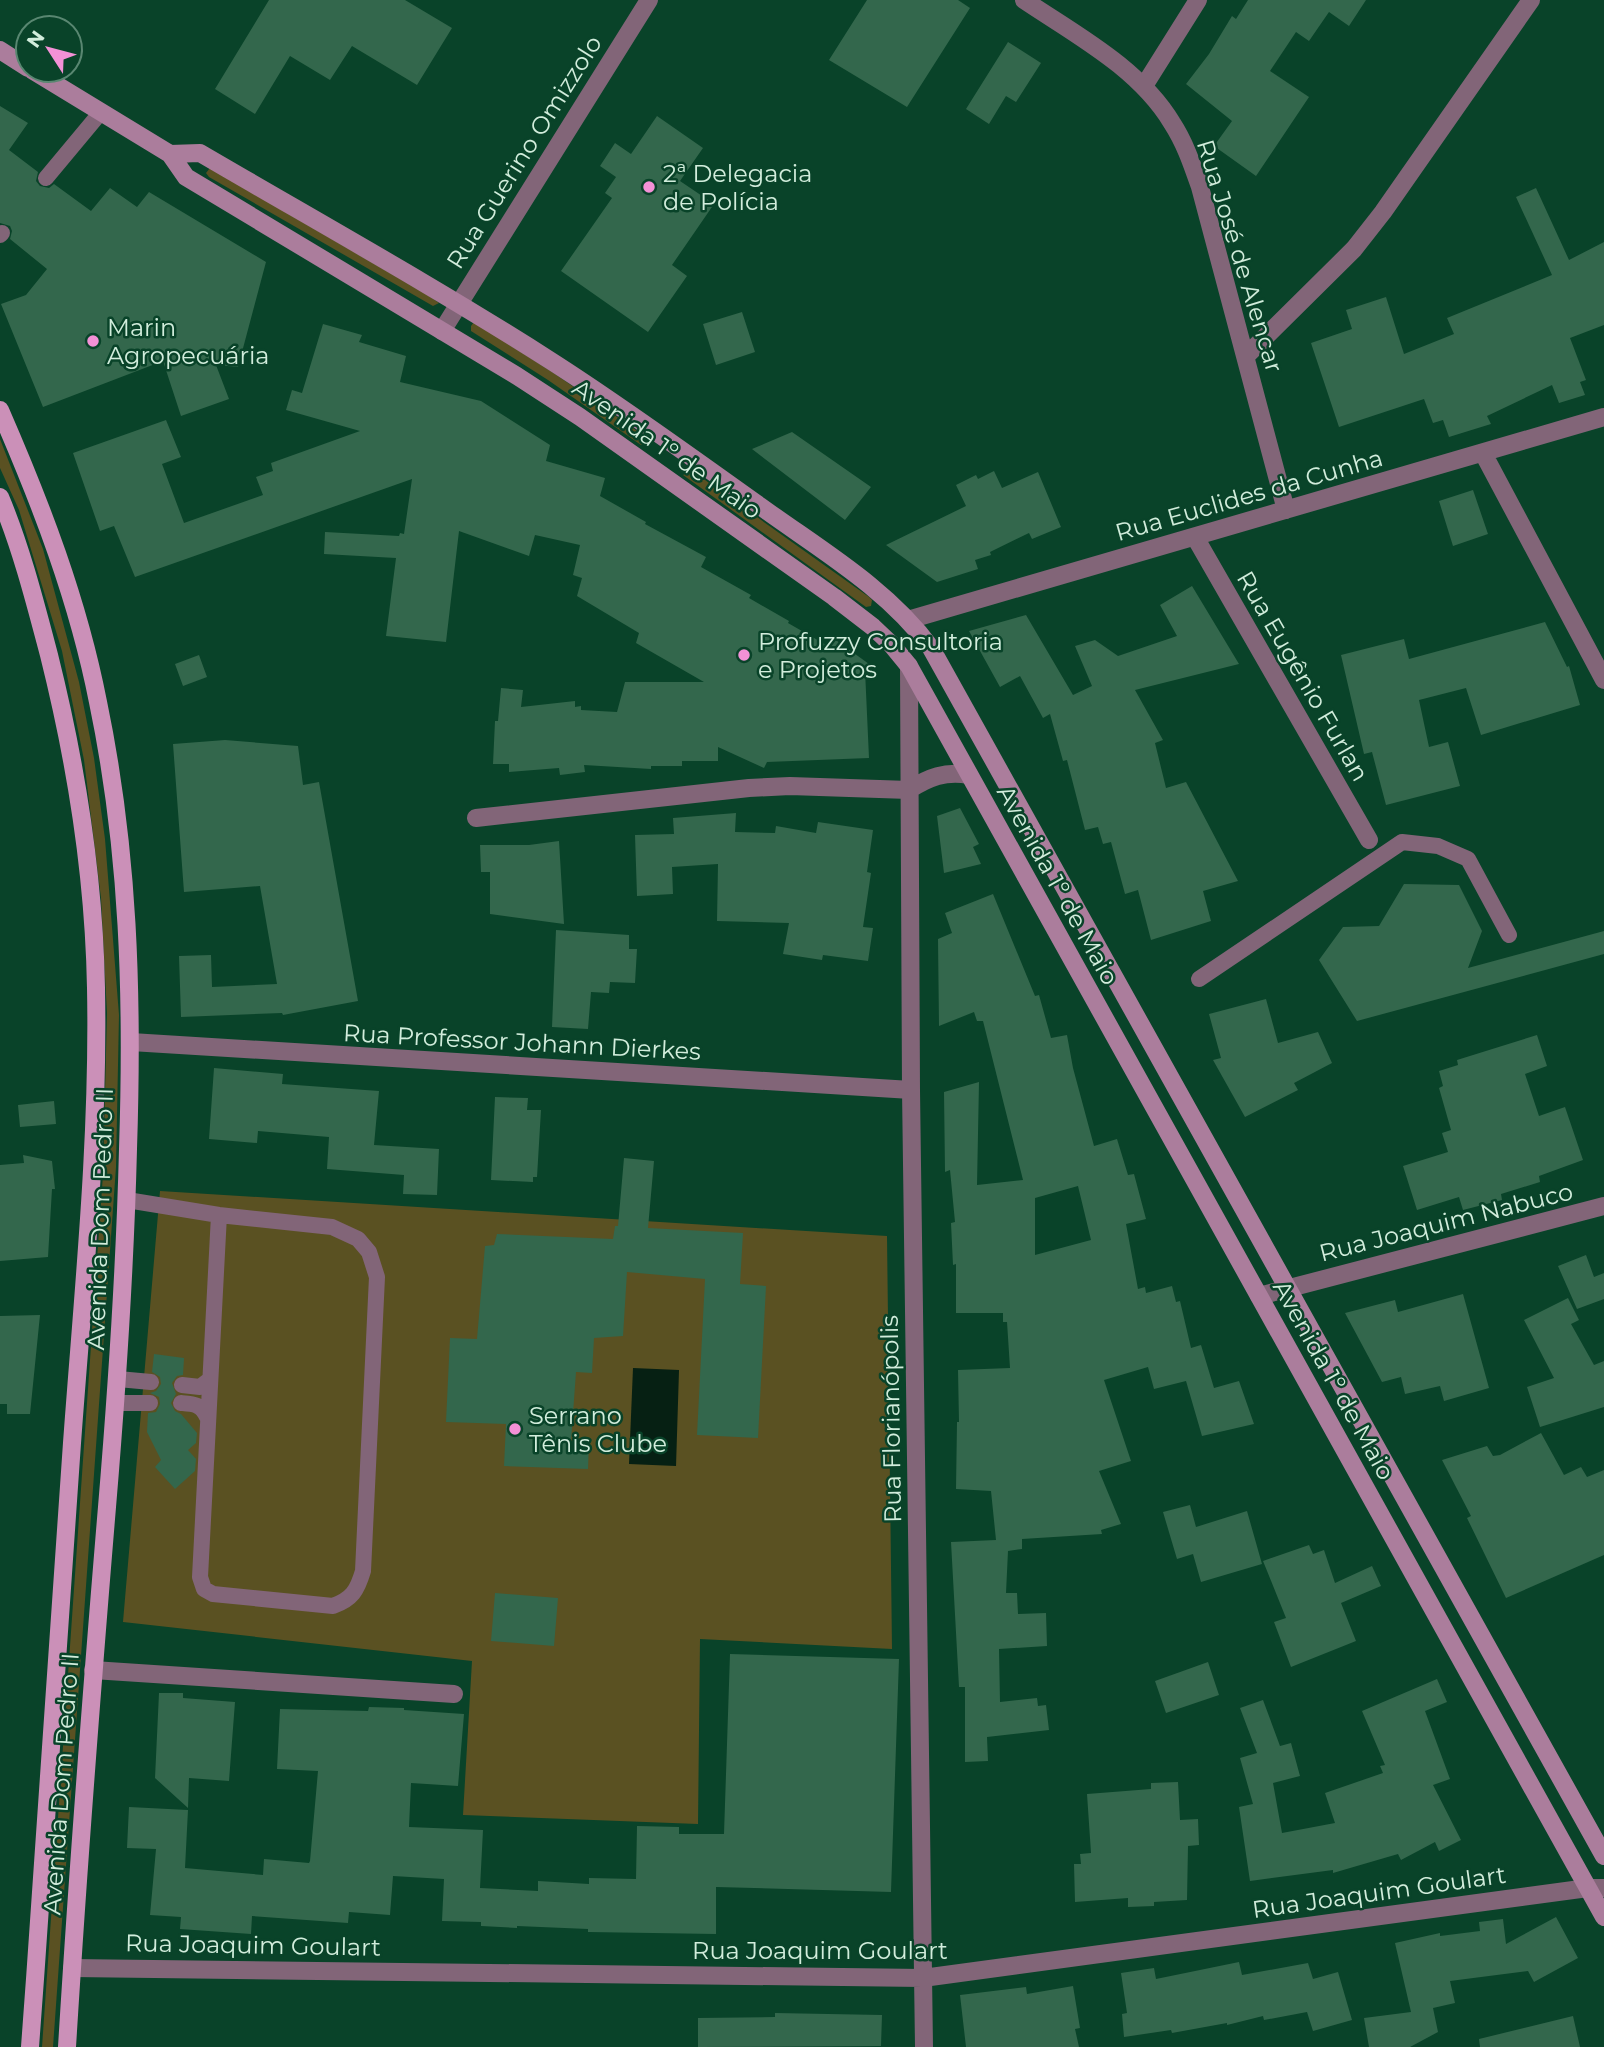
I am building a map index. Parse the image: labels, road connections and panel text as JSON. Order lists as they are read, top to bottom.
{
  "streets": {
    "main road": ["Avenida 1º de Maio", "Avenida Dom Pedro II"],
    "street": [
      "Rua Guerino Omizzolo",
      "Rua José de Alencar",
      "Rua Euclides da Cunha",
      "Rua Eugênio Furlan",
      "Rua Professor Johann Dierkes",
      "Rua Joaquim Nabuco",
      "Rua Florianópolis",
      "Rua Joaquim Goulart"
    ]
  },
  "crossings": [
    ["Rua Guerino Omizzolo", "Avenida 1º de Maio"],
    ["Rua José de Alencar", "Rua Euclides da Cunha"],
    ["Avenida 1º de Maio", "Rua Euclides da Cunha"],
    ["Avenida 1º de Maio", "Rua Joaquim Nabuco"],
    ["Avenida 1º de Maio", "Rua Florianópolis"],
    ["Avenida 1º de Maio", "Rua Joaquim Goulart"],
    ["Rua Euclides da Cunha", "Rua Eugênio Furlan"],
    ["Rua Professor Johann Dierkes", "Avenida Dom Pedro II"],
    ["Rua Professor Johann Dierkes", "Rua Florianópolis"],
    ["Avenida Dom Pedro II", "Rua Joaquim Goulart"],
    ["Rua Florianópolis", "Rua Joaquim Goulart"]
  ],
  "places": [
    "2ª Delegacia de Polícia",
    "Marin Agropecuária",
    "Profuzzy Consultoria e Projetos",
    "Serrano Tênis Clube"
  ],
  "north": "top left"
}
